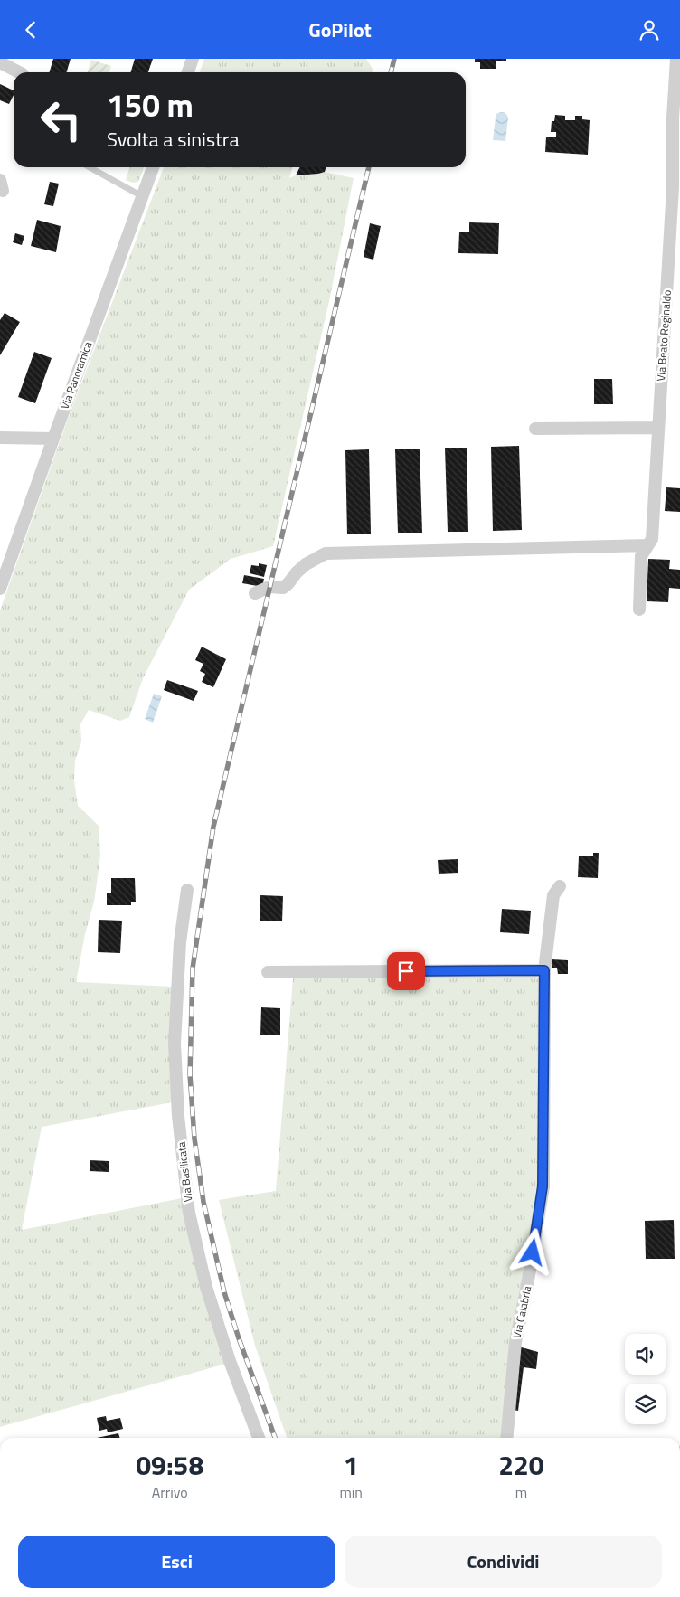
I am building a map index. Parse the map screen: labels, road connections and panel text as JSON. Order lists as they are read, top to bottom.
{
  "streets": {
    "street": [
      "Via Beato Reginaldo",
      "Via Panoramica",
      "Via Basilicata",
      "Via Calabria"
    ]
  },
  "page": {
    "header": "GoPilot",
    "turn": ["150 m", "Svolta a sinistra"],
    "eta": [
      "09:58",
      "Arrivo",
      "1",
      "min",
      "220",
      "m"
    ],
    "buttons": ["Esci", "Condividi"]
  }
}
